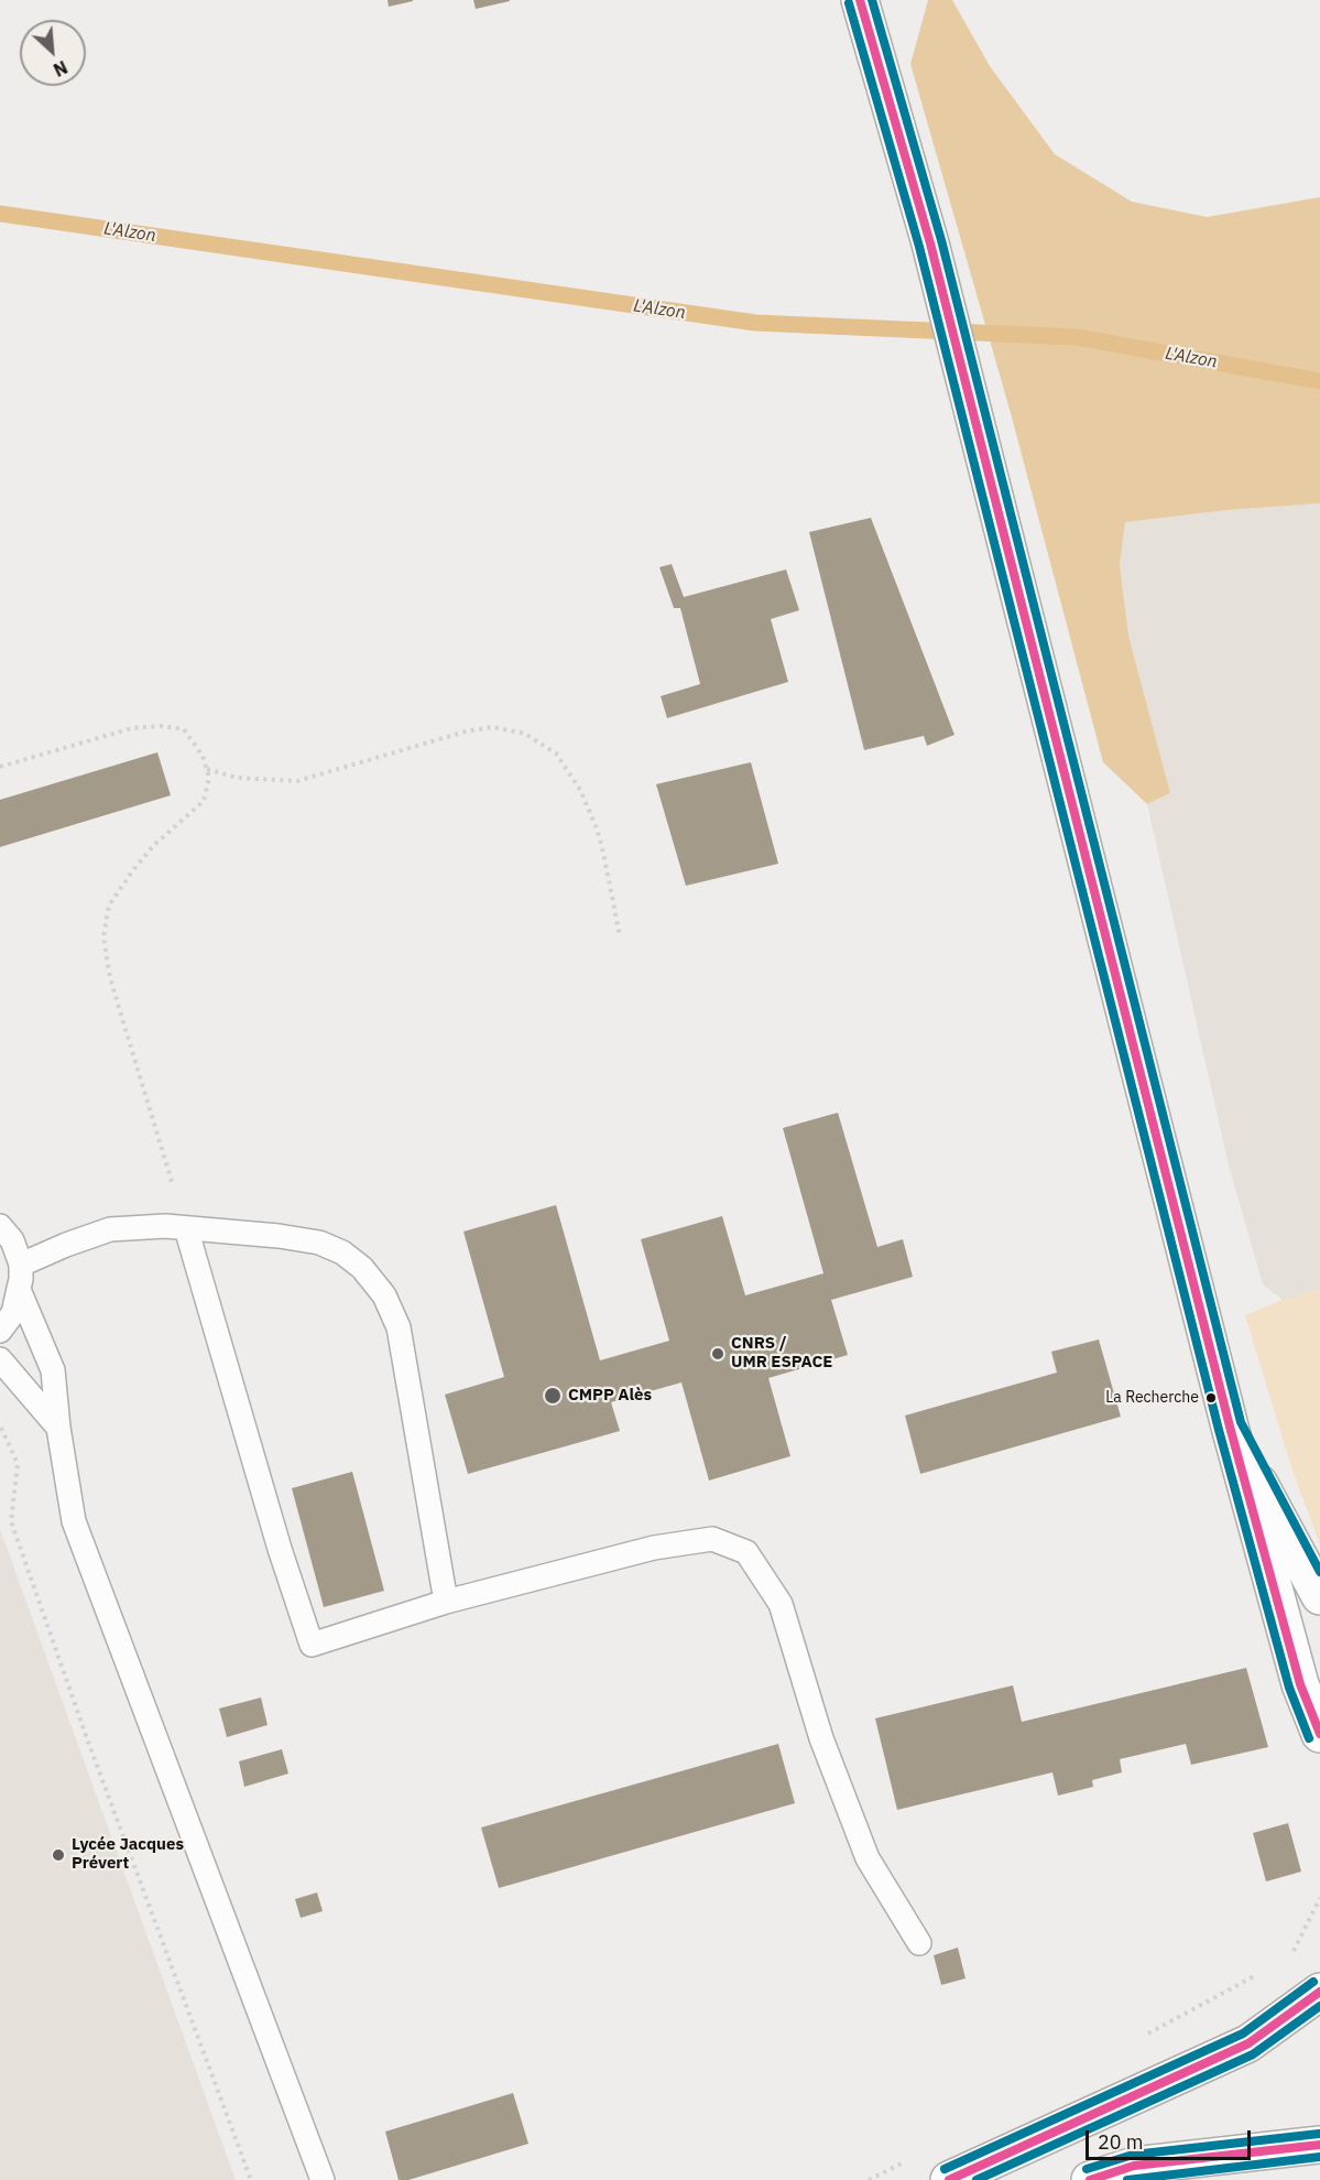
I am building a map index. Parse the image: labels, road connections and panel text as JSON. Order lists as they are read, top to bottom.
{
  "water": ["L'Alzon"],
  "places": [
    "CNRS / UMR ESPACE",
    "CMPP Alès",
    "La Recherche",
    "Lycée Jacques Prévert"
  ],
  "scale_bar": "20 m",
  "north": "bottom right"
}
